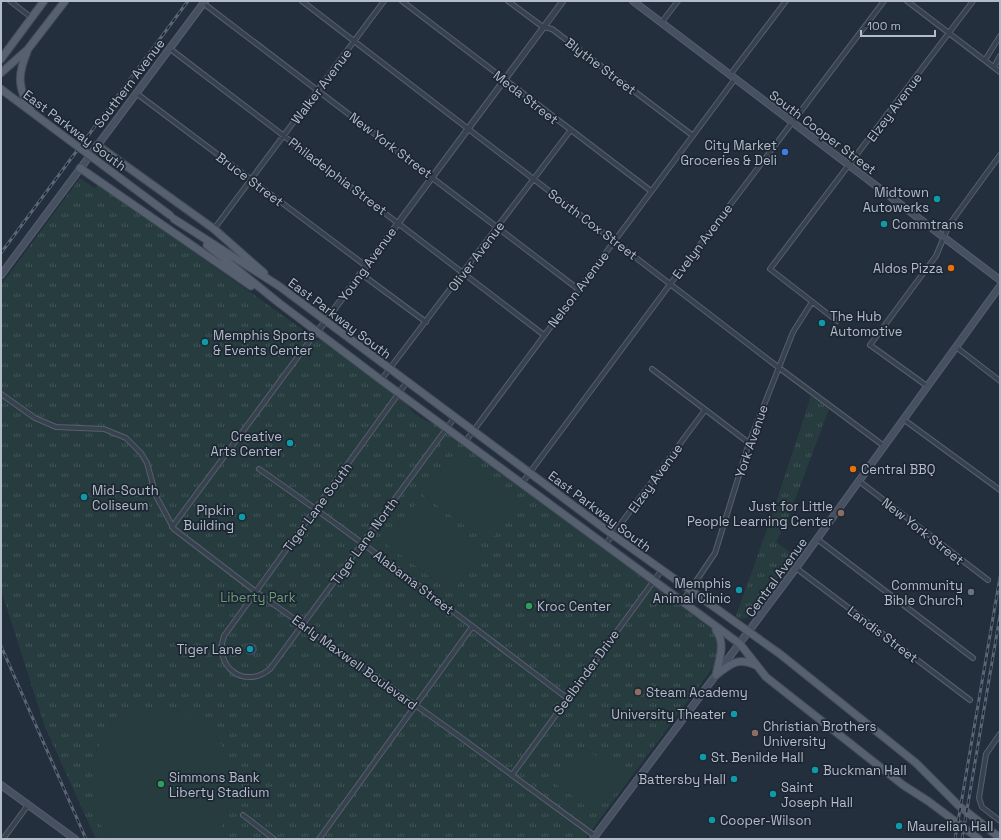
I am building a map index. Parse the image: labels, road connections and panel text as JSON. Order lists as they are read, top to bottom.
{
  "streets": {
    "main road": [
      "Southern Avenue",
      "East Parkway South",
      "South Cooper Street",
      "Central Avenue"
    ],
    "street": [
      "Blythe Street",
      "Walker Avenue",
      "Meda Street",
      "Elzey Avenue",
      "New York Street",
      "Philadelphia Street",
      "Bruce Street",
      "South Cox Street",
      "Evelyn Avenue",
      "Oliver Avenue",
      "Young Avenue",
      "Nelson Avenue",
      "York Avenue",
      "Tiger Lane South",
      "Tiger Lane North",
      "Alabama Street",
      "Landis Street",
      "Early Maxwell Boulevard",
      "Seelbinder Drive"
    ]
  },
  "crossings": [
    ["Blythe Street", "Young Avenue"],
    ["Blythe Street", "Nelson Avenue"],
    ["Southern Avenue", "New York Street"],
    ["Southern Avenue", "Philadelphia Street"],
    ["Southern Avenue", "Bruce Street"],
    ["Walker Avenue", "New York Street"],
    ["Walker Avenue", "Philadelphia Street"],
    ["Walker Avenue", "Bruce Street"],
    ["Walker Avenue", "South Cox Street"],
    ["Meda Street", "Oliver Avenue"],
    ["Meda Street", "Young Avenue"],
    ["Meda Street", "Nelson Avenue"],
    ["Elzey Avenue", "East Parkway South"],
    ["Elzey Avenue", "South Cooper Street"],
    ["Elzey Avenue", "York Avenue"],
    ["East Parkway South", "Evelyn Avenue"],
    ["East Parkway South", "Oliver Avenue"],
    ["East Parkway South", "Young Avenue"],
    ["East Parkway South", "Nelson Avenue"],
    ["East Parkway South", "York Avenue"],
    ["East Parkway South", "Tiger Lane South"],
    ["East Parkway South", "Tiger Lane North"],
    ["East Parkway South", "Central Avenue"],
    ["East Parkway South", "Seelbinder Drive"],
    ["South Cooper Street", "Evelyn Avenue"],
    ["South Cooper Street", "Nelson Avenue"],
    ["New York Street", "Oliver Avenue"],
    ["New York Street", "Young Avenue"],
    ["New York Street", "Nelson Avenue"],
    ["New York Street", "Central Avenue"],
    ["Philadelphia Street", "Oliver Avenue"],
    ["Philadelphia Street", "Young Avenue"],
    ["Philadelphia Street", "Nelson Avenue"],
    ["Bruce Street", "Young Avenue"],
    ["South Cox Street", "Evelyn Avenue"],
    ["South Cox Street", "Oliver Avenue"],
    ["South Cox Street", "Young Avenue"],
    ["South Cox Street", "Nelson Avenue"],
    ["South Cox Street", "York Avenue"],
    ["South Cox Street", "Central Avenue"],
    ["Young Avenue", "Early Maxwell Boulevard"],
    ["Tiger Lane South", "Tiger Lane North"],
    ["Tiger Lane South", "Alabama Street"],
    ["Tiger Lane South", "Early Maxwell Boulevard"],
    ["Tiger Lane North", "Alabama Street"],
    ["Tiger Lane North", "Early Maxwell Boulevard"],
    ["Central Avenue", "Landis Street"],
    ["Central Avenue", "Early Maxwell Boulevard"],
    ["Alabama Street", "Seelbinder Drive"],
    ["Early Maxwell Boulevard", "Seelbinder Drive"]
  ],
  "parks": ["Liberty Park"],
  "places": [
    "City Market Groceries & Deli",
    "Midtown Autowerks",
    "Commtrans",
    "Aldos Pizza",
    "The Hub Automotive",
    "Memphis Sports & Events Center",
    "Creative Arts Center",
    "Central BBQ",
    "Mid-South Coliseum",
    "Just for Little People Learning Center",
    "Pipkin Building",
    "Memphis Animal Clinic",
    "Community Bible Church",
    "Kroc Center",
    "Tiger Lane",
    "Steam Academy",
    "University Theater",
    "Christian Brothers University",
    "St. Benilde Hall",
    "Buckman Hall",
    "Battersby Hall",
    "Simmons Bank Liberty Stadium",
    "Saint Joseph Hall",
    "Cooper-Wilson",
    "Maurelian Hall"
  ],
  "scale_bar": "100 m"
}
